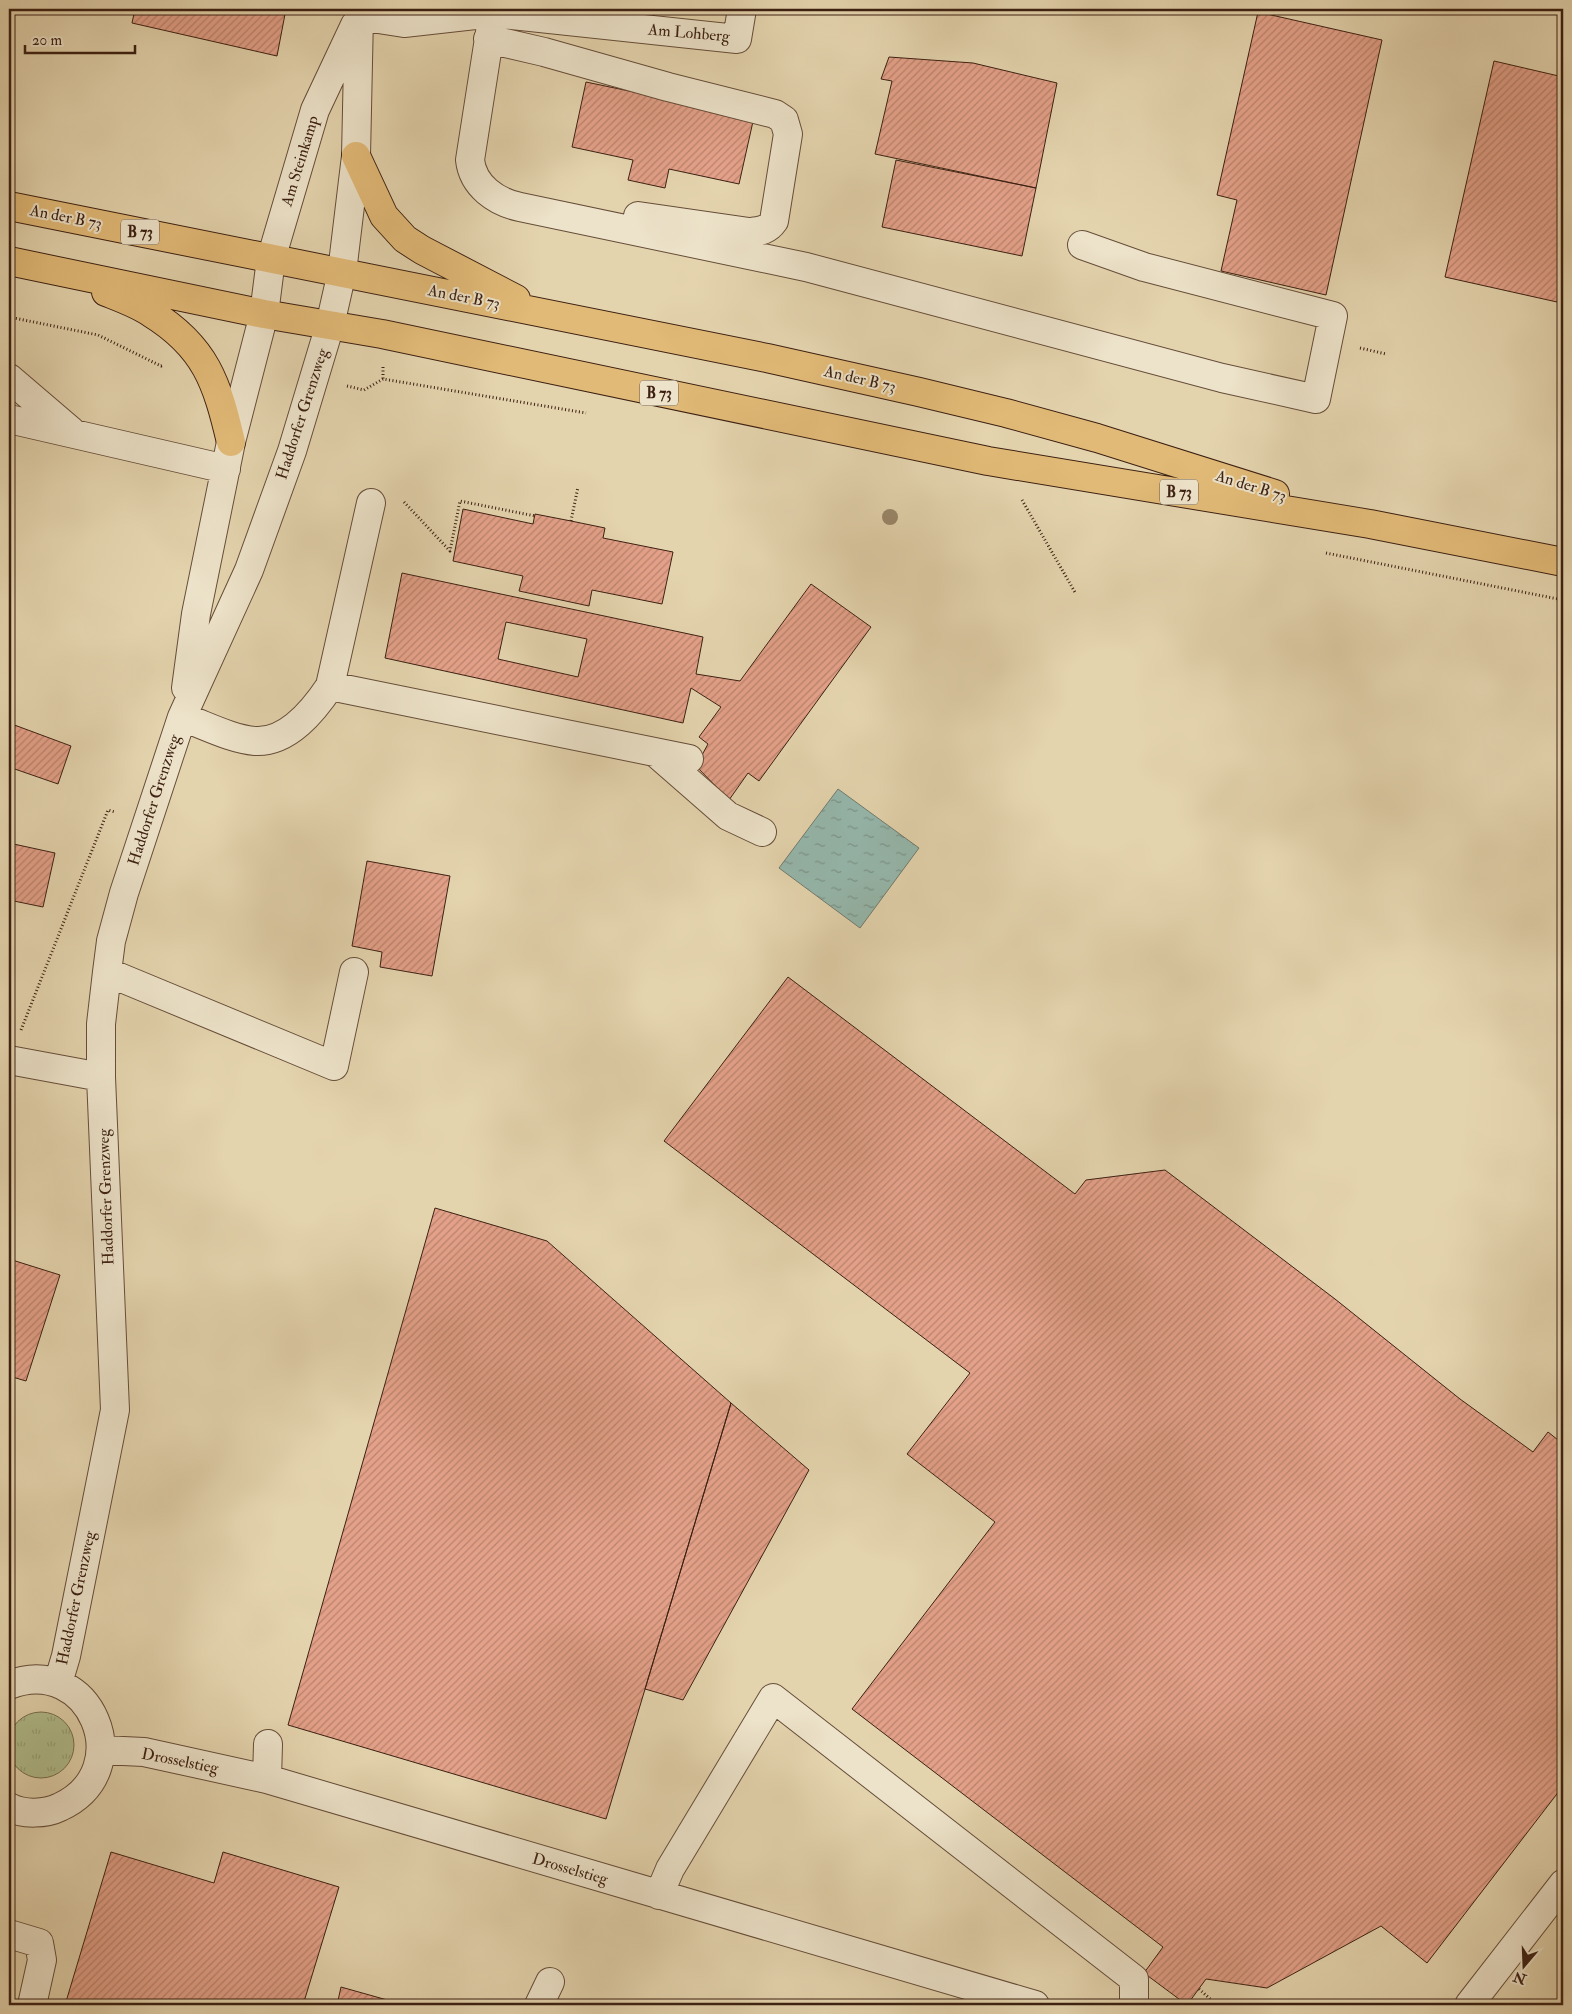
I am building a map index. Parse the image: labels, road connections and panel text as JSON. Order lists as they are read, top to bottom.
{
  "streets": {
    "main road": ["An der B 73", "B 73"],
    "street": [
      "Am Lohberg",
      "Am Steinkamp",
      "Haddorfer Grenzweg",
      "Drosselstieg"
    ]
  },
  "crossings": [
    ["Am Lohberg", "Am Steinkamp"],
    ["Am Steinkamp", "An der B 73"],
    ["Am Steinkamp", "B 73"],
    ["Am Steinkamp", "Haddorfer Grenzweg"],
    ["An der B 73", "B 73"],
    ["An der B 73", "Haddorfer Grenzweg"],
    ["B 73", "Haddorfer Grenzweg"]
  ],
  "scale_bar": "20 m",
  "north": "bottom"
}
